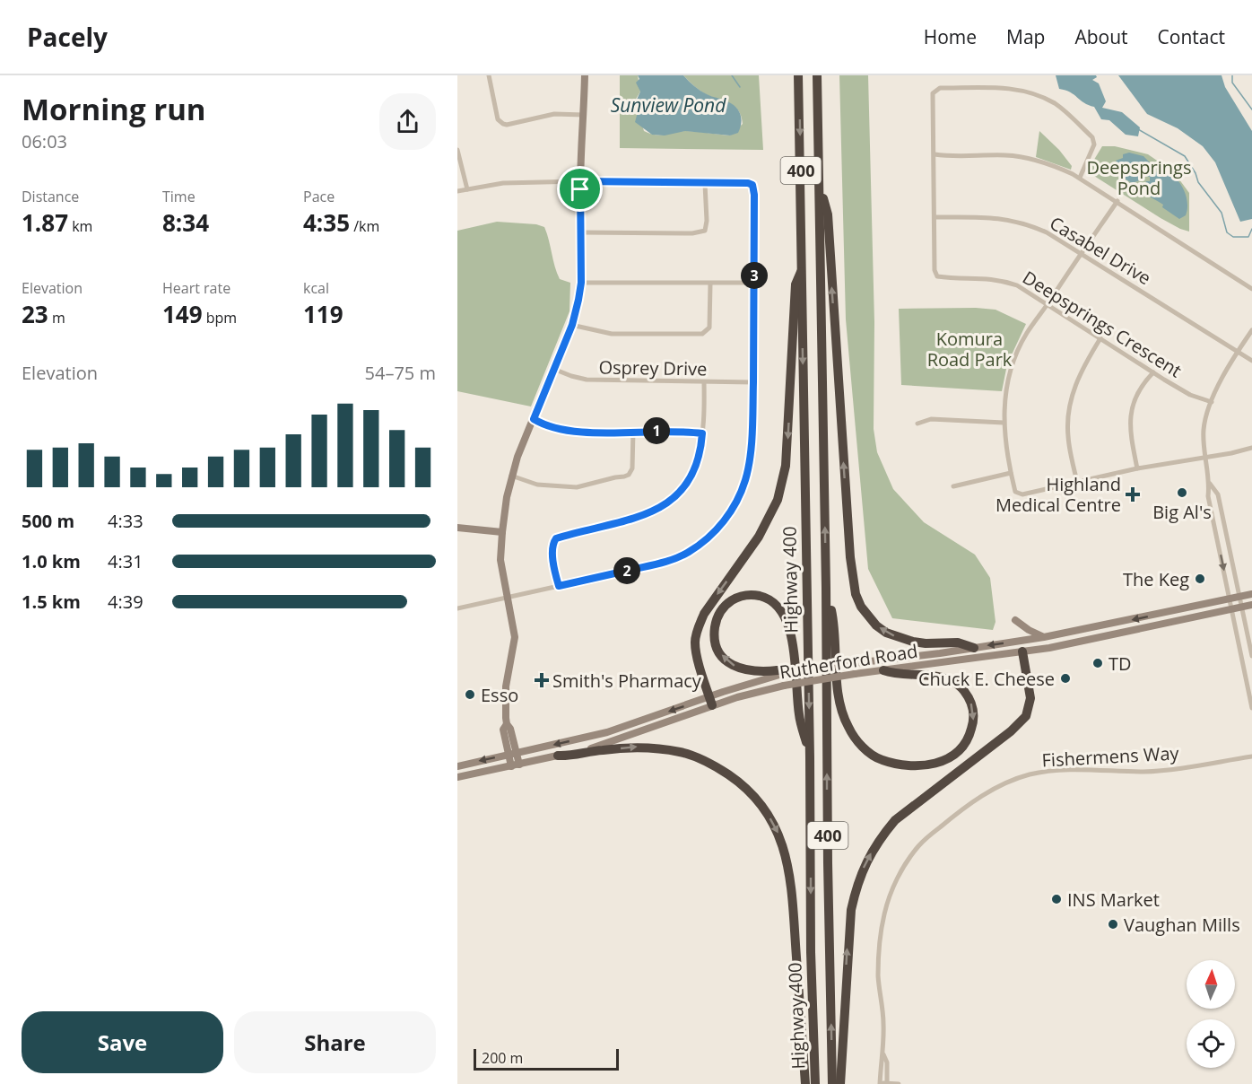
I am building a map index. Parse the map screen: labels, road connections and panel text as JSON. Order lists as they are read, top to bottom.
{
  "streets": {
    "highway": ["400", "Highway 400"],
    "main road": ["Rutherford Road"],
    "street": [
      "Casabel Drive",
      "Deepsprings Crescent",
      "Osprey Drive",
      "Fishermens Way"
    ]
  },
  "crossings": [
    ["Casabel Drive", "Deepsprings Crescent"]
  ],
  "water": ["Sunview Pond"],
  "parks": ["Deepsprings Pond", "Komura Road Park"],
  "places": {
    "other": [
      "Big Al's",
      "The Keg",
      "TD",
      "Chuck E. Cheese",
      "Esso",
      "INS Market",
      "Vaughan Mills"
    ],
    "health": ["Highland Medical Centre", "Smith's Pharmacy"]
  },
  "scale_bar": "200 m",
  "north": "top",
  "page": {
    "header": "Pacely",
    "nav": [
      "Home",
      "Map",
      "About",
      "Contact"
    ],
    "heading": ["Morning run", "06:03"],
    "stats": [
      ["Distance", "1.87 km"],
      ["Time", "8:34"],
      ["Pace", "4:35 /km"],
      ["Elevation", "23 m"],
      ["Heart rate", "149 bpm"],
      ["kcal", "119"]
    ],
    "pins": ["3", "1", "2"],
    "chart": ["Elevation", "54–75 m"],
    "list": [
      {
        "name": "500 m",
        "note": "4:33"
      },
      {
        "name": "1.0 km",
        "note": "4:31"
      },
      {
        "name": "1.5 km",
        "note": "4:39"
      }
    ],
    "buttons": ["Save", "Share"],
    "scale": "200 m"
  }
}
